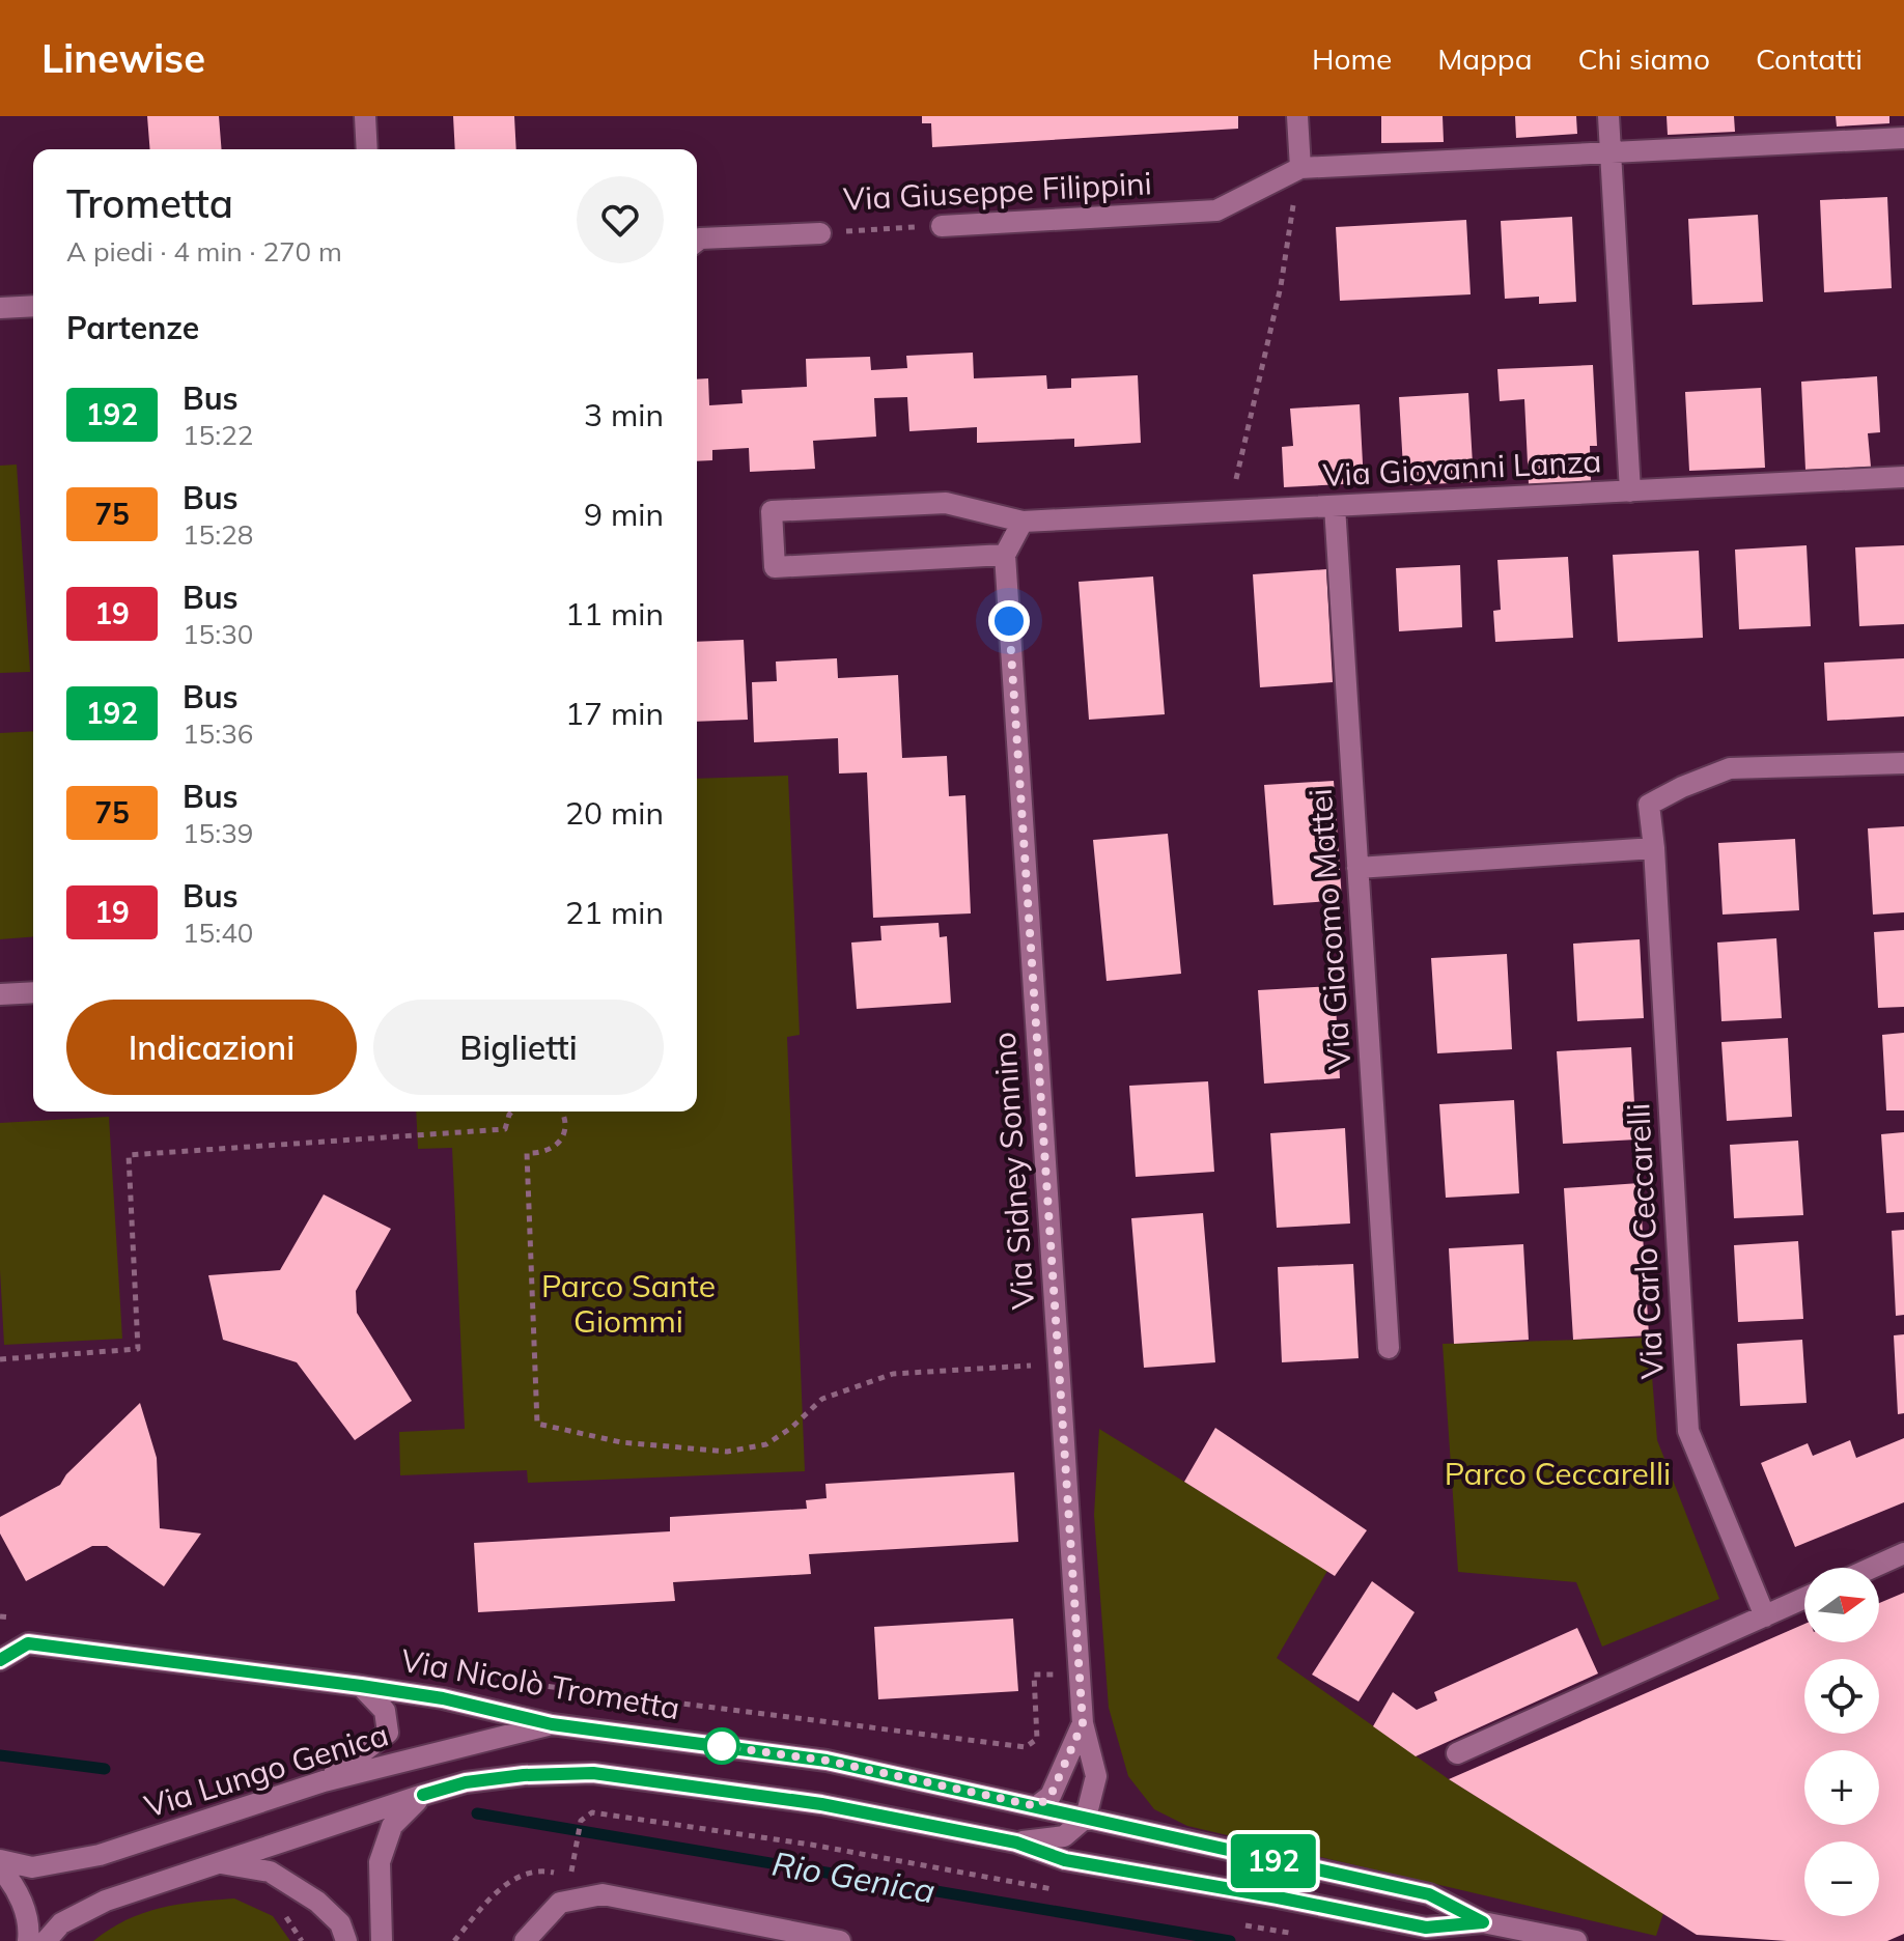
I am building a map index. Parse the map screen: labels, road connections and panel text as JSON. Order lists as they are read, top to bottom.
{
  "streets": {
    "street": [
      "Via Giuseppe Filippini",
      "Via Giovanni Lanza",
      "Via Giacomo Mattei",
      "Via Sidney Sonnino",
      "Via Carlo Ceccarelli",
      "Via Nicolò Trometta",
      "Via Lungo Genica"
    ]
  },
  "crossings": [
    ["Via Giovanni Lanza", "Via Giacomo Mattei"],
    ["Via Giovanni Lanza", "Via Sidney Sonnino"],
    ["Via Sidney Sonnino", "Via Nicolò Trometta"],
    ["Via Nicolò Trometta", "Via Lungo Genica"]
  ],
  "water": ["Rio Genica"],
  "parks": ["Parco Sante Giommi", "Parco Ceccarelli"],
  "lines": ["bus line 192"],
  "north": "right",
  "page": {
    "header": "Linewise",
    "nav": [
      "Home",
      "Mappa",
      "Chi siamo",
      "Contatti"
    ],
    "on_map": "192",
    "heading": [
      ["Trometta", "A piedi · 4 min · 270 m"],
      "Partenze"
    ],
    "list": [
      {
        "mark": "192",
        "name": "Bus",
        "note": "15:22",
        "value": "3 min"
      },
      {
        "mark": "75",
        "name": "Bus",
        "note": "15:28",
        "value": "9 min"
      },
      {
        "mark": "19",
        "name": "Bus",
        "note": "15:30",
        "value": "11 min"
      },
      {
        "mark": "192",
        "name": "Bus",
        "note": "15:36",
        "value": "17 min"
      },
      {
        "mark": "75",
        "name": "Bus",
        "note": "15:39",
        "value": "20 min"
      },
      {
        "mark": "19",
        "name": "Bus",
        "note": "15:40",
        "value": "21 min"
      }
    ],
    "buttons": ["Indicazioni", "Biglietti"],
    "map_buttons": ["+", "−"]
  }
}
